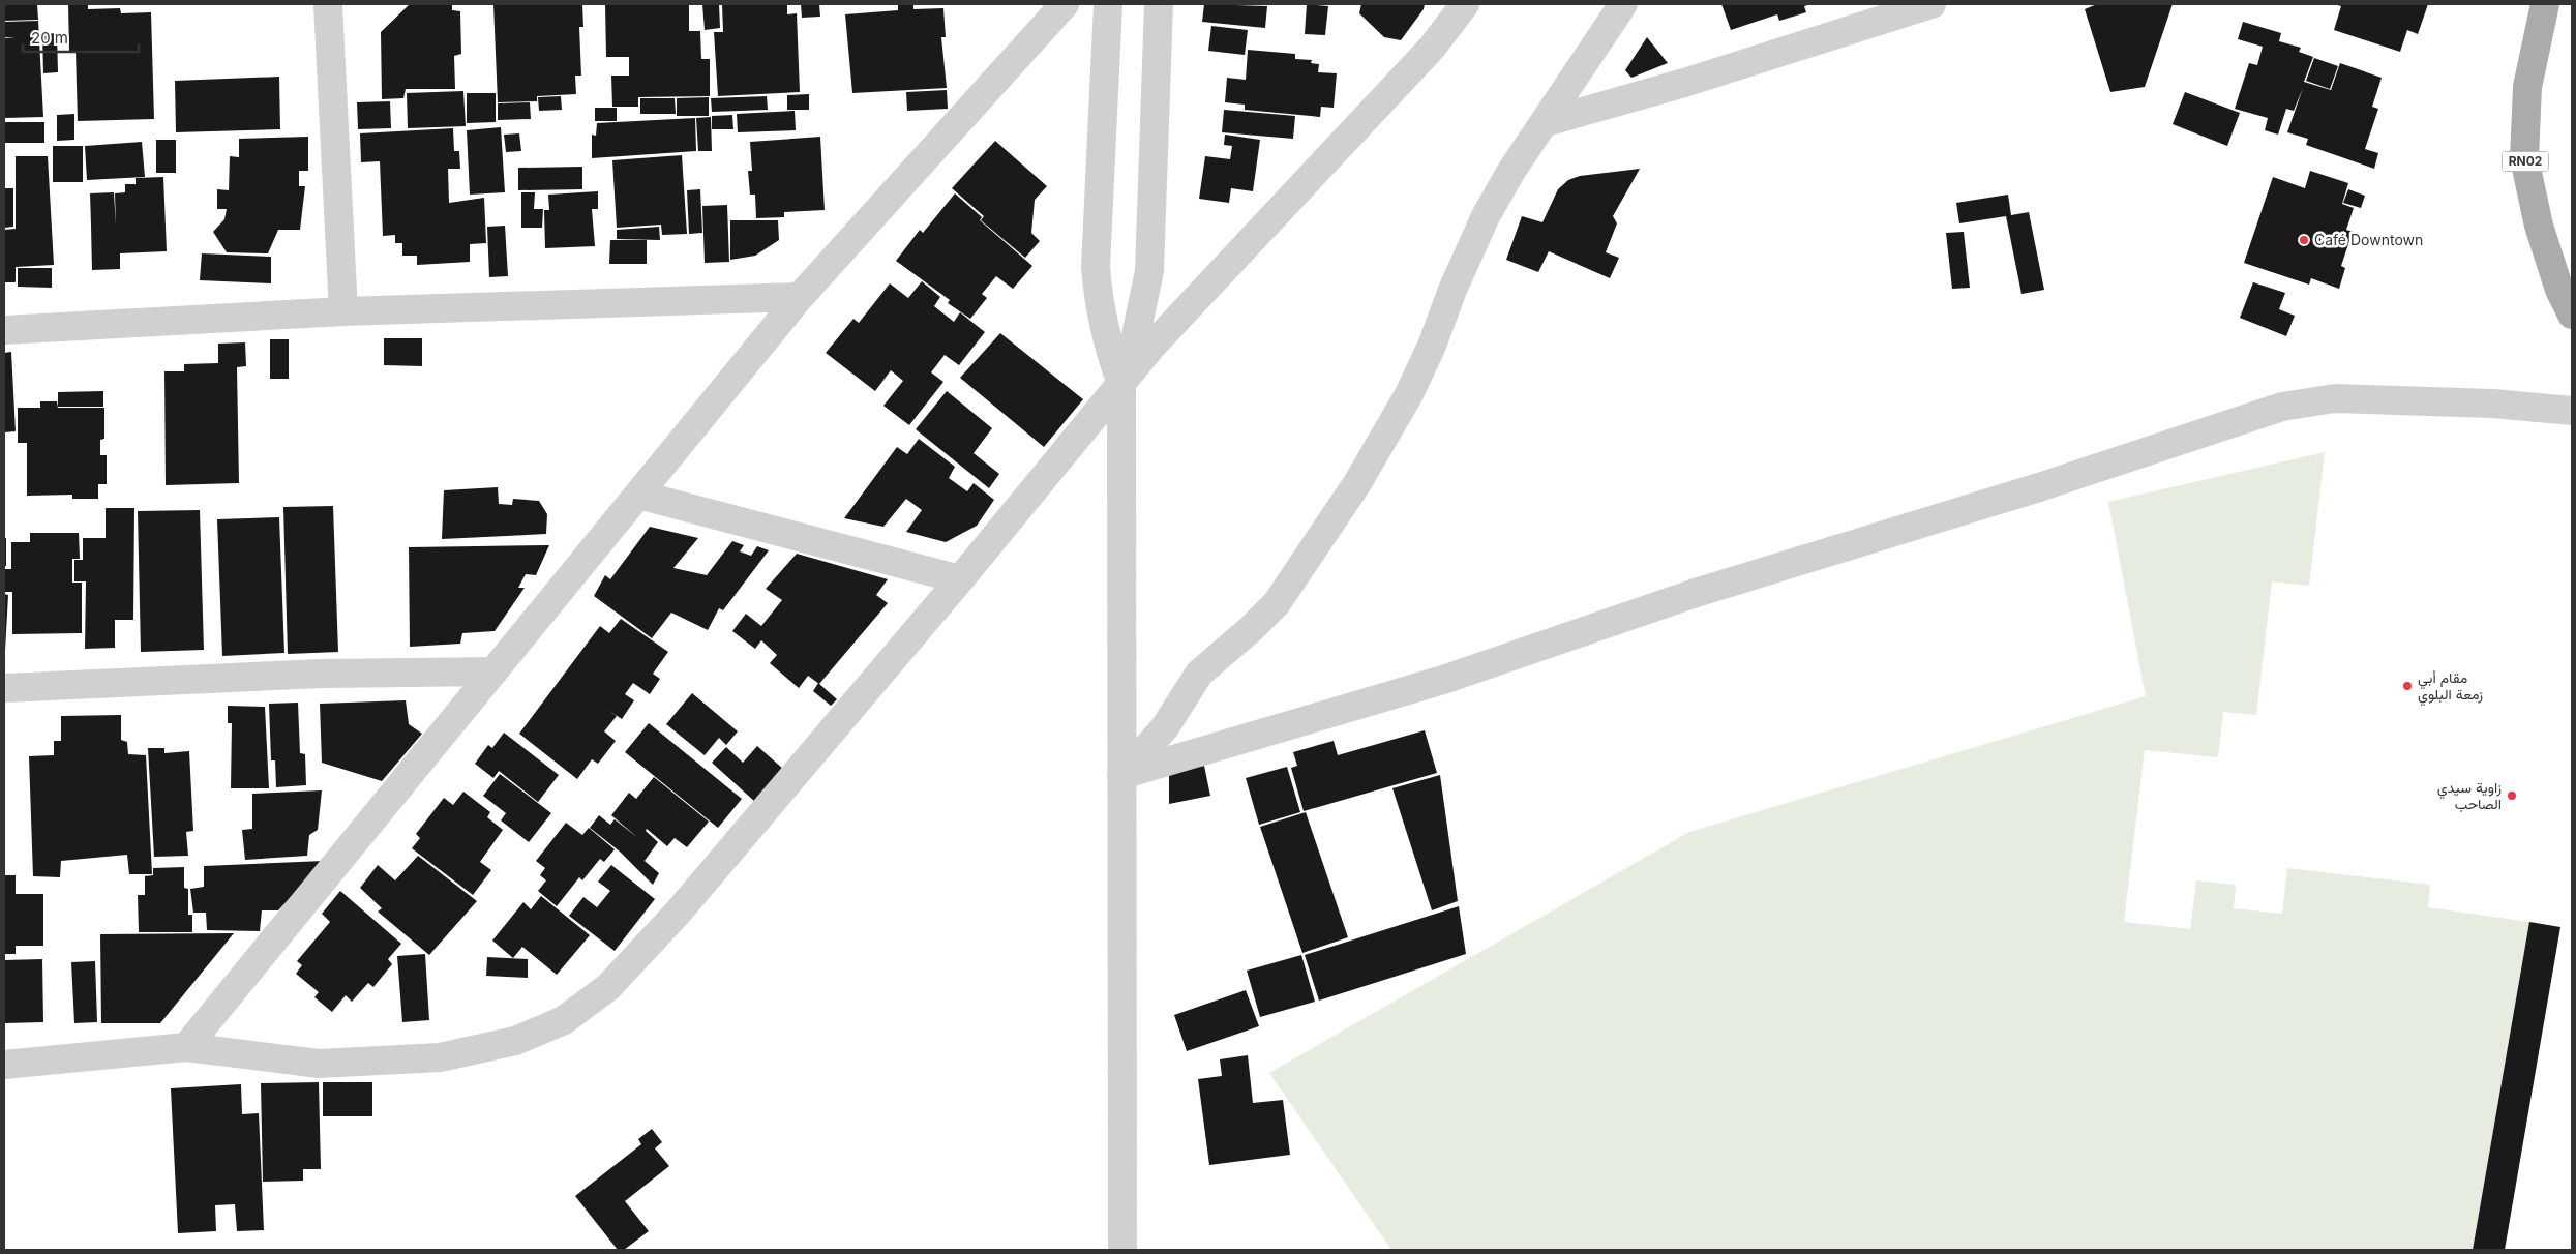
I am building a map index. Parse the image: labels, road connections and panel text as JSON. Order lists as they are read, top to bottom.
{
  "streets": {
    "main road": ["RN02"]
  },
  "places": ["Café Downtown", "مقام أبي زمعة البلوي", "زاوية سيدي الصاحب"],
  "scale_bar": "20 m"
}
